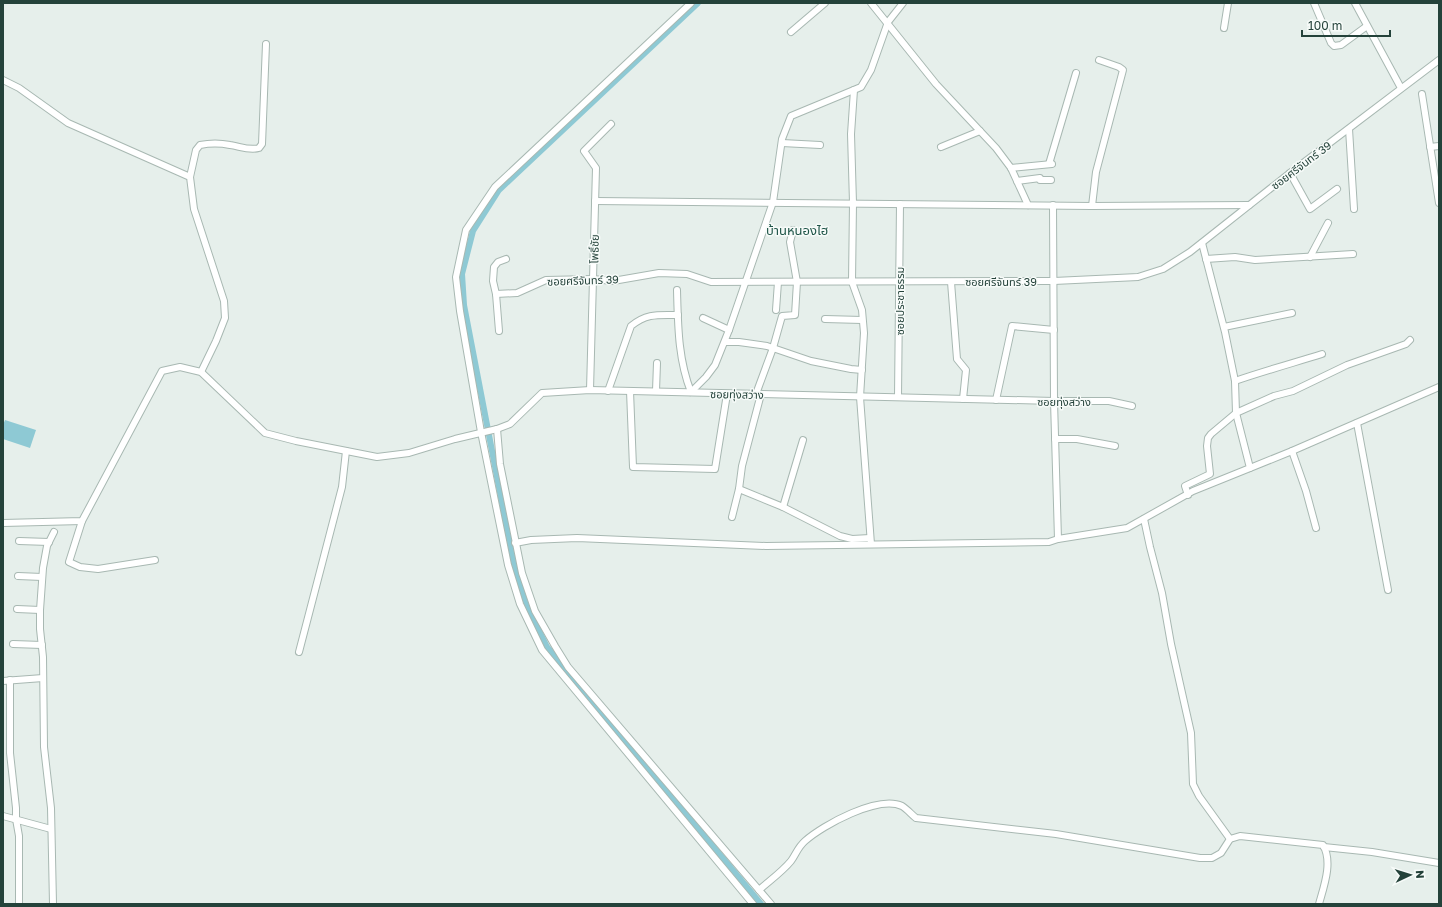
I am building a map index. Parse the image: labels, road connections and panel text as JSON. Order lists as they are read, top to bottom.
{
  "streets": {
    "street": [
      "ซอยศรีจันทร์ 39",
      "โพธิ์ชัย",
      "ซอยประชาธรรม",
      "ซอยทุ่งสว่าง"
    ]
  },
  "crossings": [
    ["ซอยศรีจันทร์ 39", "โพธิ์ชัย"],
    ["ซอยศรีจันทร์ 39", "ซอยประชาธรรม"],
    ["โพธิ์ชัย", "ซอยทุ่งสว่าง"],
    ["ซอยประชาธรรม", "ซอยทุ่งสว่าง"]
  ],
  "districts": ["บ้านหนองไฮ"],
  "scale_bar": "100 m",
  "north": "right"
}
